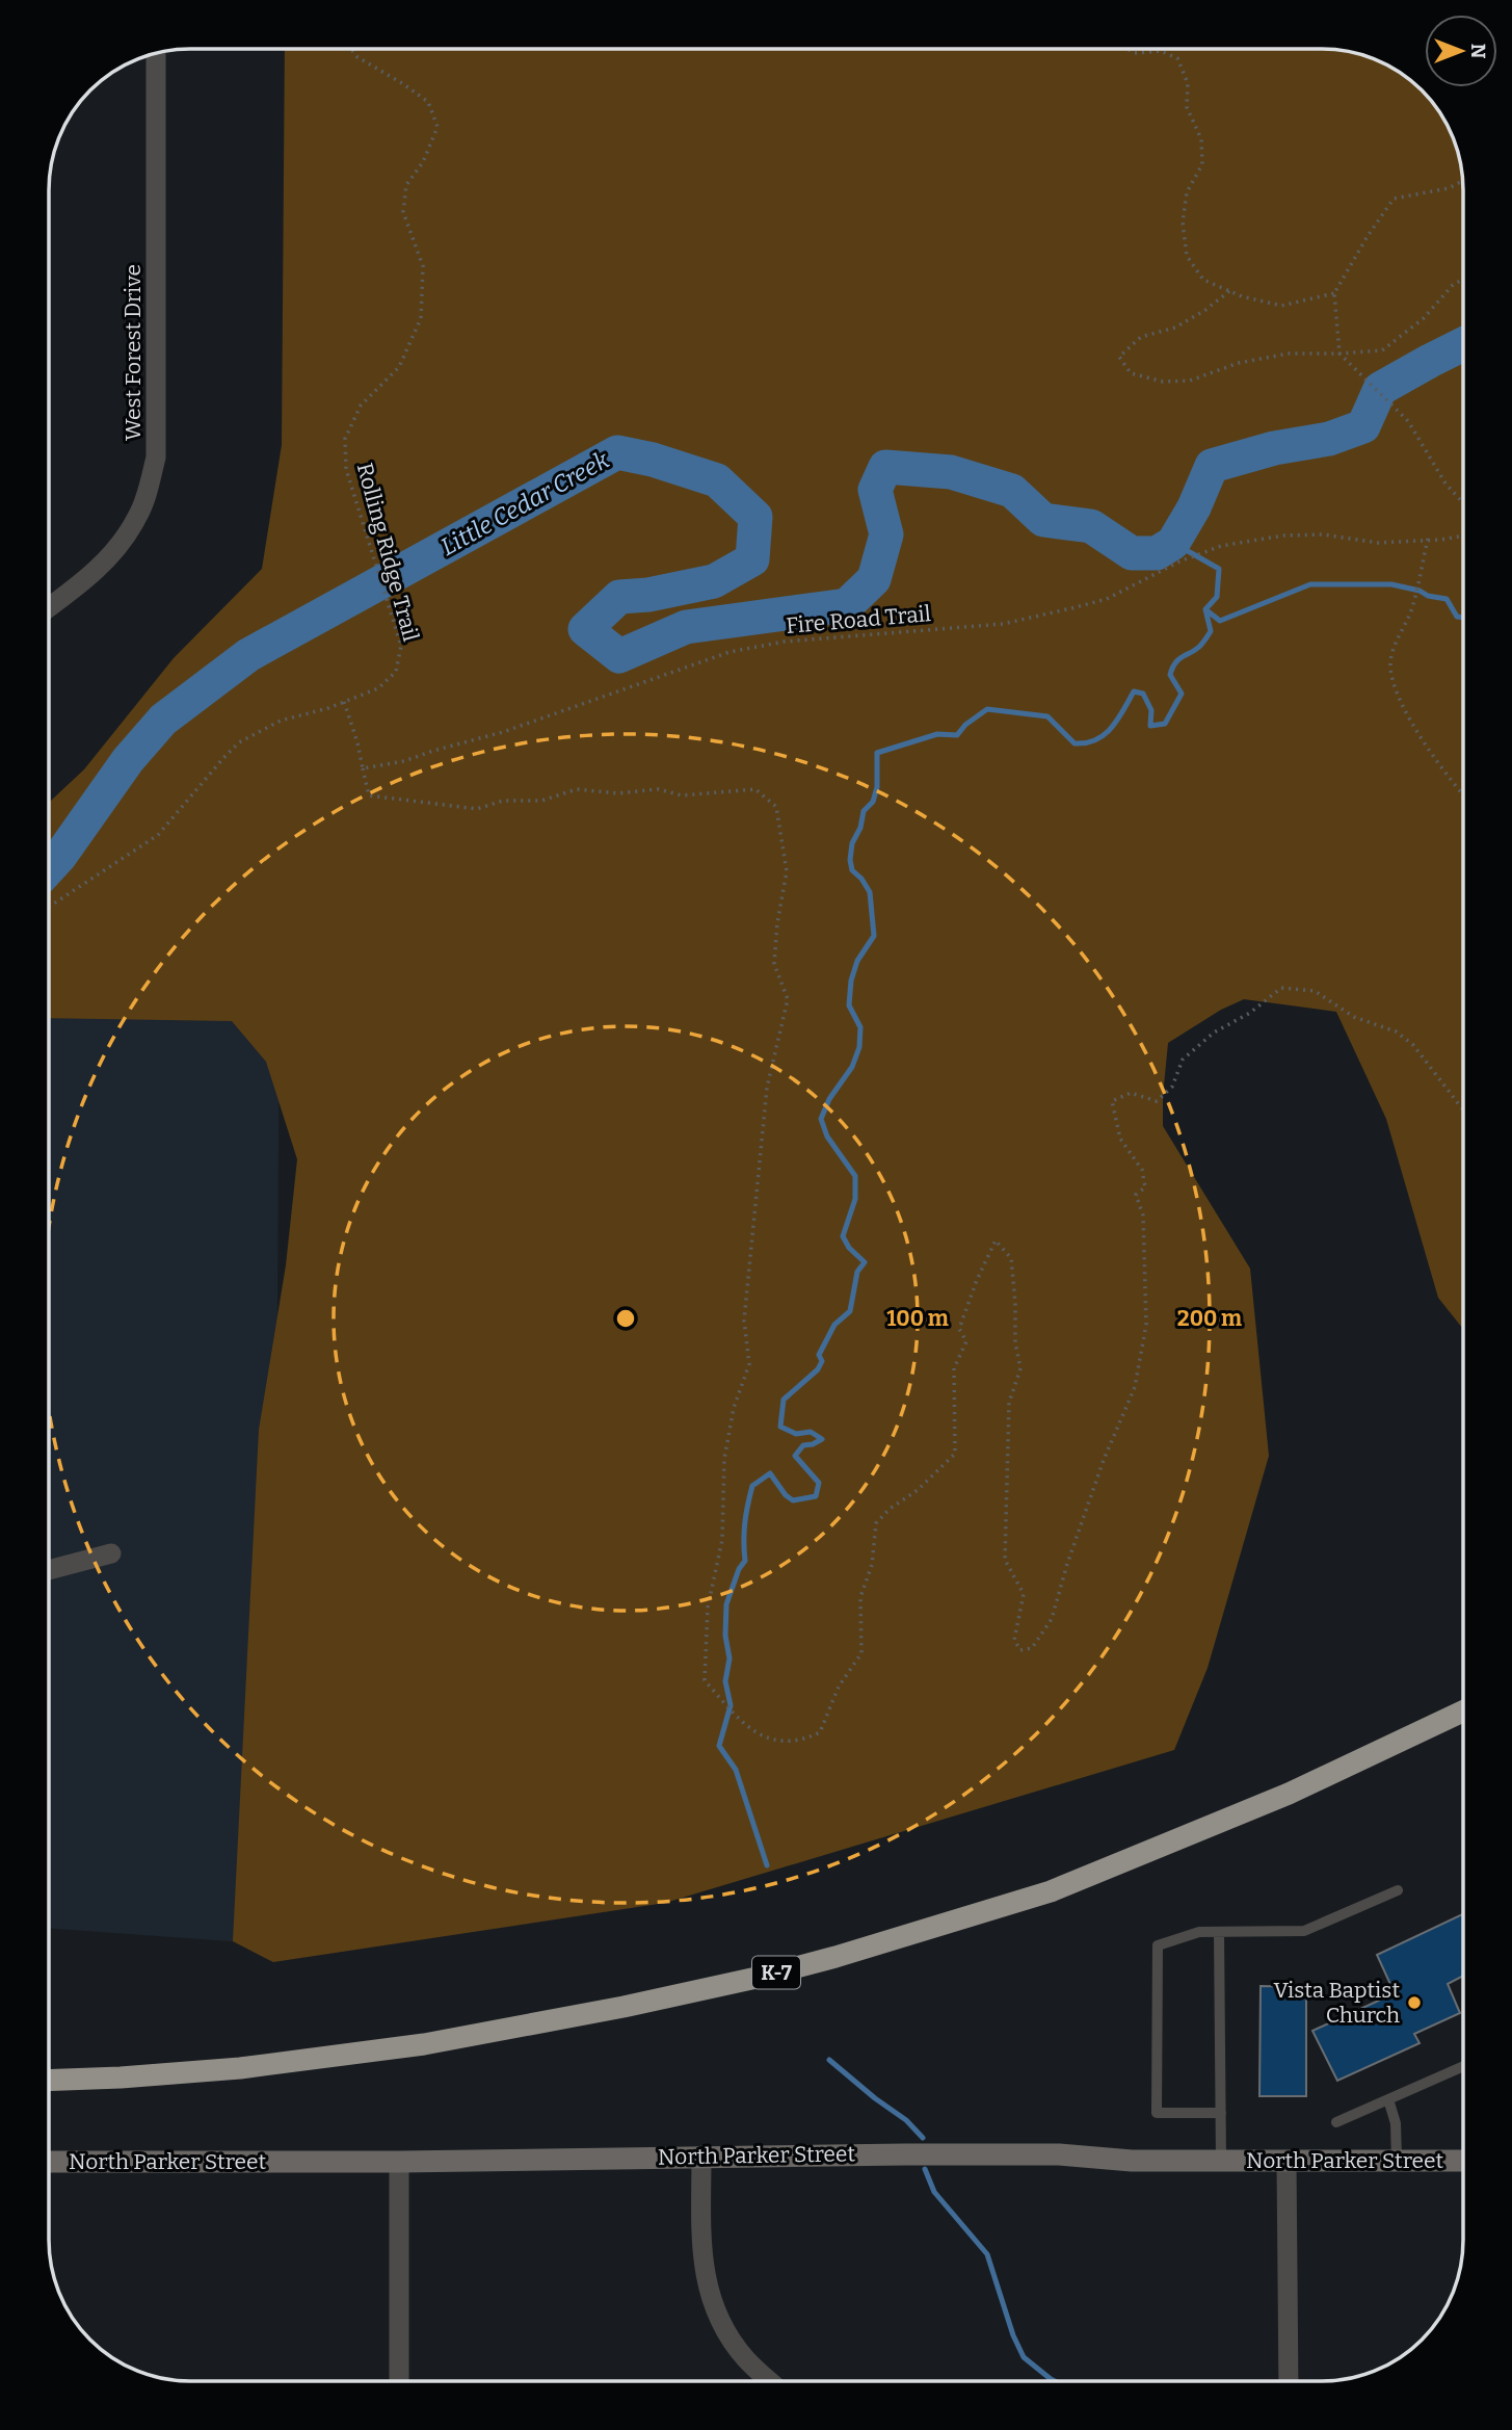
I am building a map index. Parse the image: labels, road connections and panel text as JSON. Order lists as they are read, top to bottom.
{
  "streets": {
    "highway": ["K-7"],
    "street": ["West Forest Drive", "North Parker Street"],
    "path": ["Rolling Ridge Trail", "Fire Road Trail"]
  },
  "water": ["Little Cedar Creek"],
  "places": ["Vista Baptist Church"],
  "north": "right",
  "rings": ["100 m", "200 m"]
}
